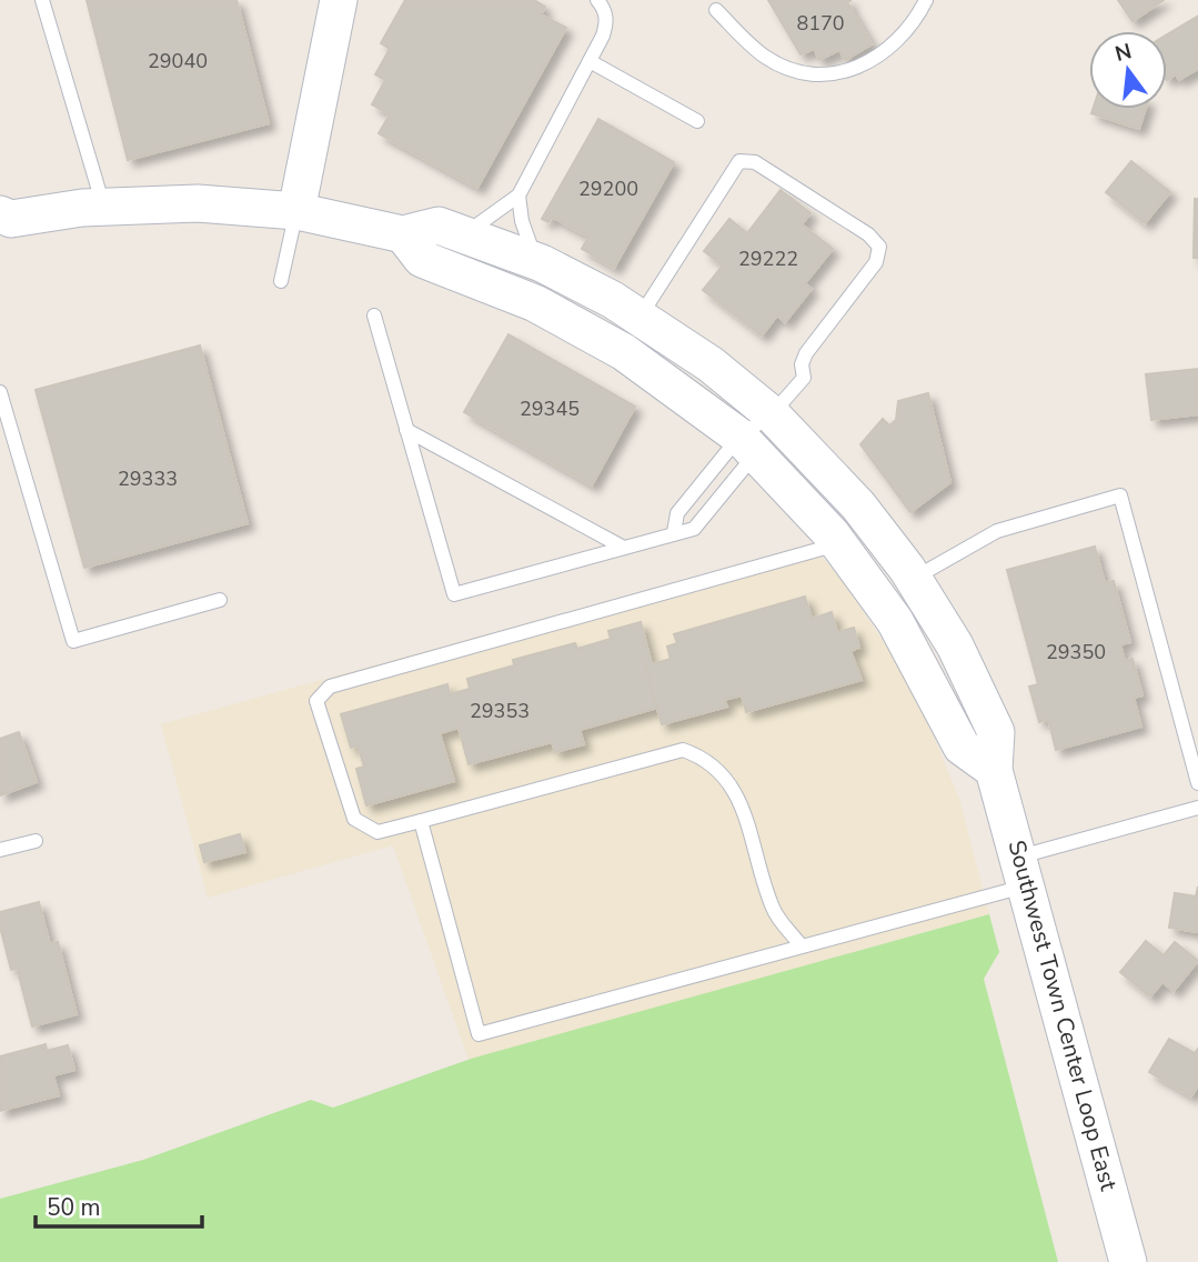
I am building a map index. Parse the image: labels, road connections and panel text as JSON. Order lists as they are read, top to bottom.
{
  "streets": {
    "main road": ["Southwest Town Center Loop East"]
  },
  "house_numbers": [
    "8170",
    "29040",
    "29200",
    "29222",
    "29345",
    "29333",
    "29350",
    "29353"
  ],
  "scale_bar": "50 m",
  "north": "top"
}
